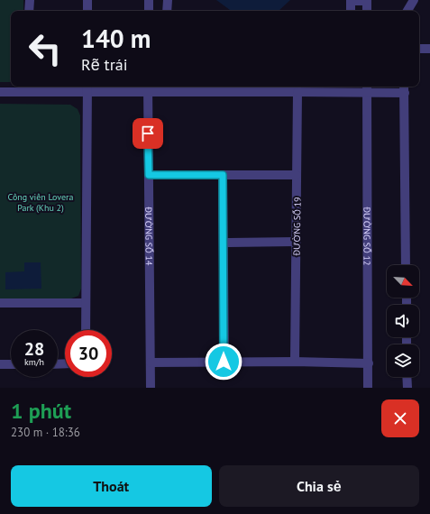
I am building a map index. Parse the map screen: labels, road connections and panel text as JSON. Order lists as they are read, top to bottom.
{
  "streets": {
    "street": ["ĐƯỜNG SỐ 19", "ĐƯỜNG SỐ 14", "ĐƯỜNG SỐ 12"]
  },
  "parks": ["Công viên Lovera Park (Khu 2)"],
  "north": "bottom right",
  "page": {
    "turn": ["140 m", "Rẽ trái"],
    "speed": "28 km/h",
    "limit": "30",
    "heading": ["1 phút", "230 m · 18:36"],
    "buttons": ["Thoát", "Chia sẻ"]
  }
}
